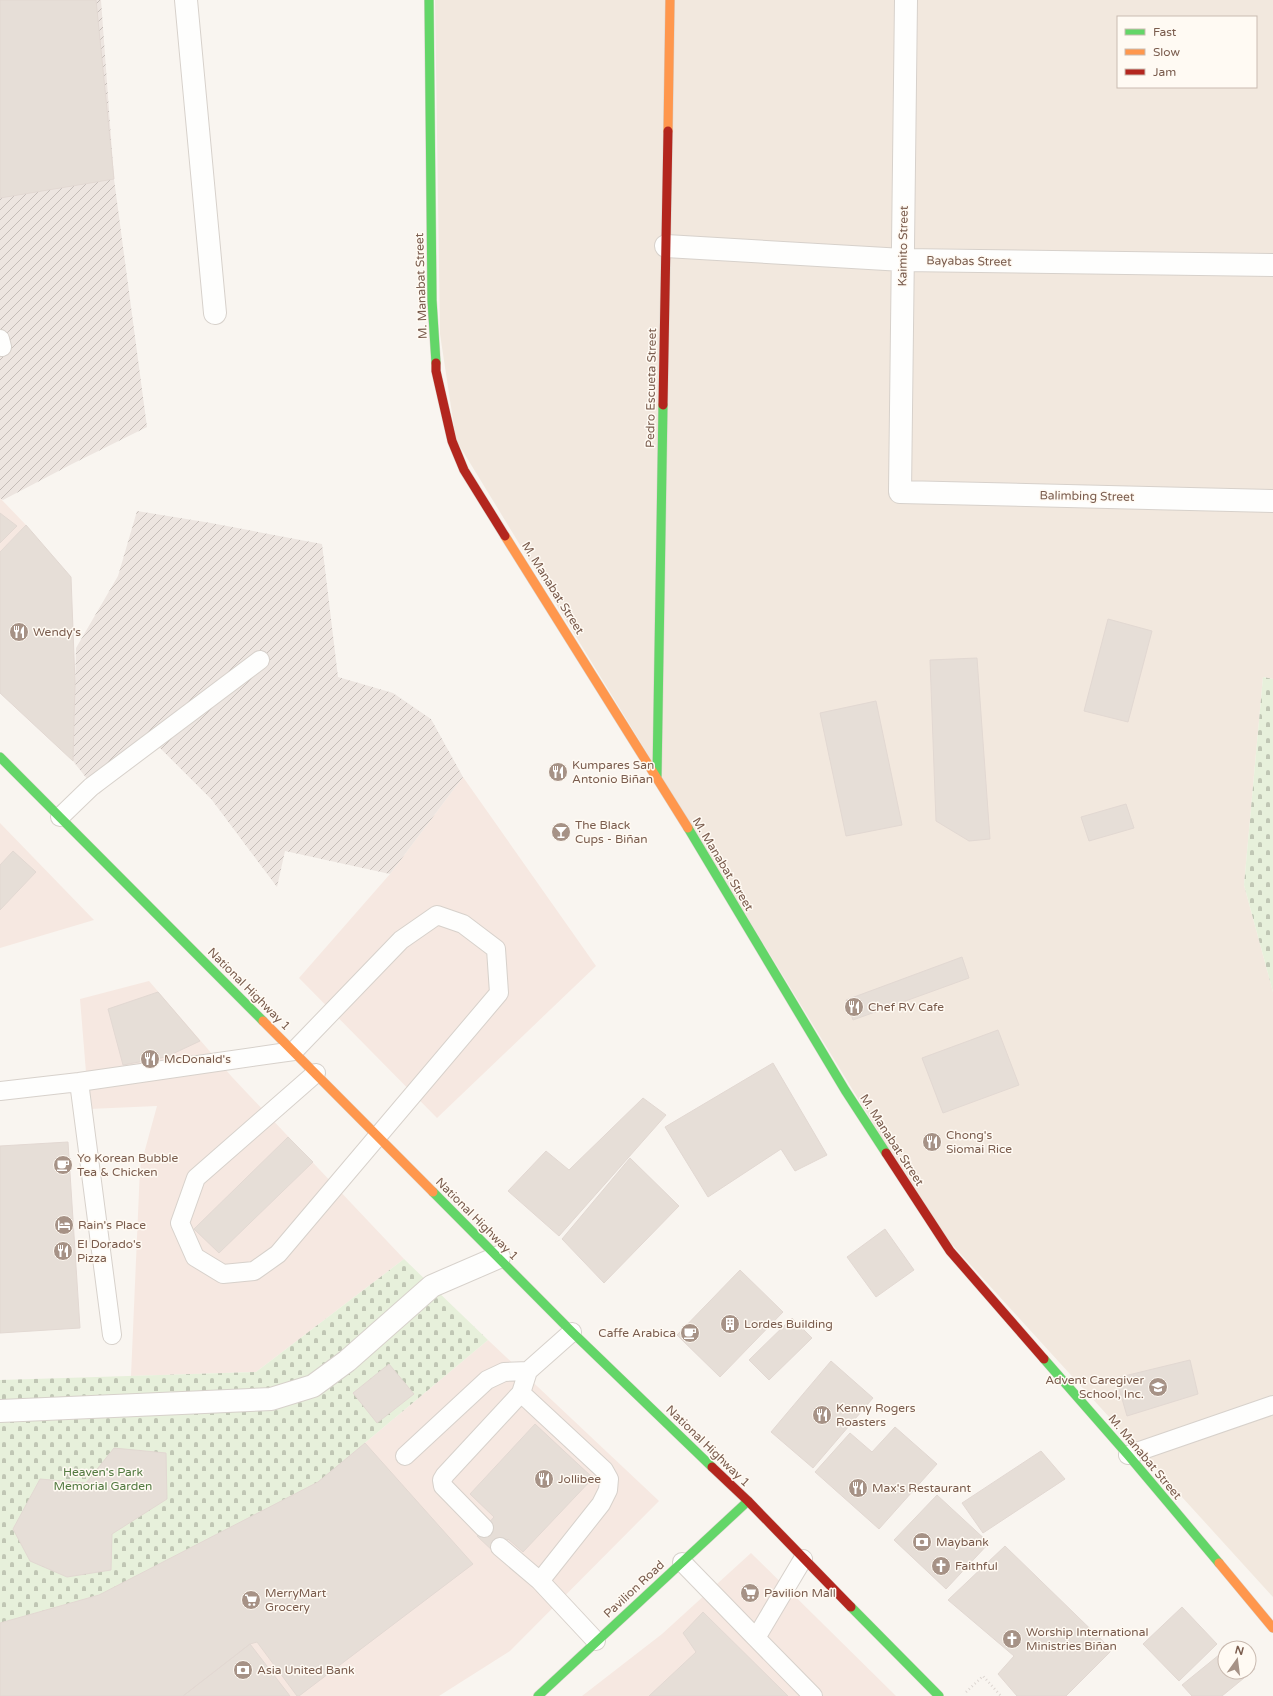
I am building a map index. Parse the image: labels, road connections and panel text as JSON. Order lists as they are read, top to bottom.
{
  "streets": {
    "main road": [
      "M. Manabat Street",
      "Pedro Escueta Street",
      "National Highway 1",
      "Pavilion Road"
    ],
    "street": ["Kaimito Street", "Bayabas Street", "Balimbing Street"]
  },
  "crossings": [
    ["Kaimito Street", "Bayabas Street"],
    ["Kaimito Street", "Balimbing Street"],
    ["Bayabas Street", "Pedro Escueta Street"],
    ["M. Manabat Street", "Pedro Escueta Street"],
    ["National Highway 1", "Pavilion Road"]
  ],
  "parks": ["Heaven's Park Memorial Garden"],
  "places": {
    "restaurant": [
      "Wendy's",
      "Kumpares San Antonio Biñan",
      "Chef RV Cafe",
      "McDonald's",
      "Chong's Siomai Rice",
      "El Dorado's Pizza",
      "Kenny Rogers Roasters",
      "Jollibee",
      "Max's Restaurant"
    ],
    "bar": ["The Black Cups - Biñan"],
    "cafe": ["Yo Korean Bubble Tea & Chicken", "Caffe Arabica"],
    "hotel": ["Rain's Place"],
    "building": ["Lordes Building"],
    "school or university": ["Advent Caregiver School, Inc."],
    "bank": ["Maybank", "Asia United Bank"],
    "church": ["Faithful", "Worship International Ministries Biñan"],
    "supermarket": ["Pavilion Mall", "MerryMart Grocery"]
  },
  "legend": ["Fast", "Slow", "Jam"],
  "north": "top"
}
